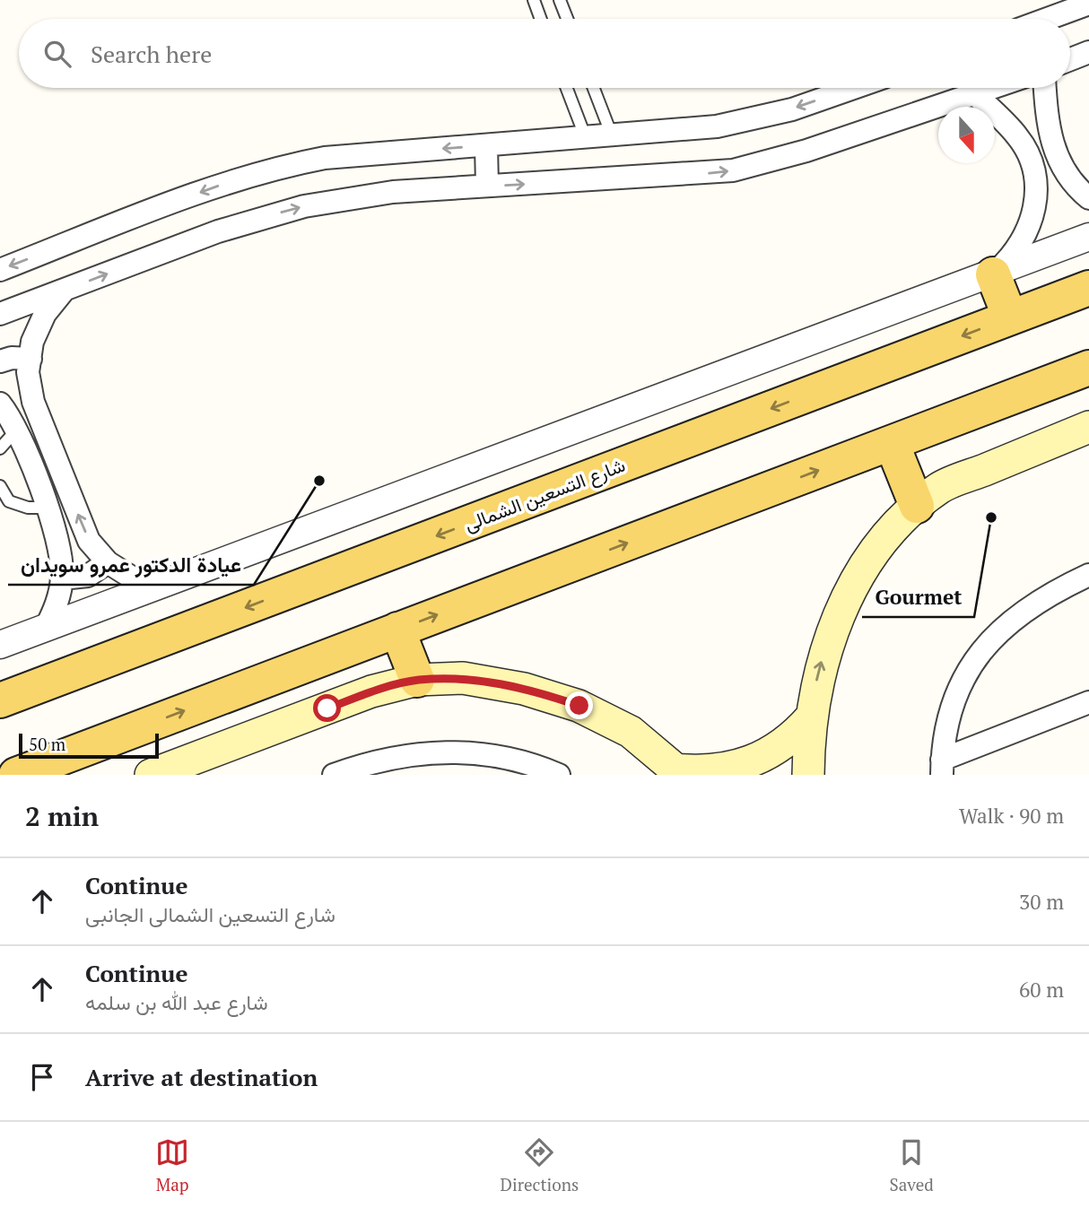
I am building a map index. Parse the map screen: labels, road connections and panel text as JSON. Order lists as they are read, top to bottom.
{
  "streets": {
    "main road": ["شارع التسعين الشمالى"]
  },
  "places": ["عيادة الدكتور عمرو سويدان", "Gourmet"],
  "scale_bar": "50 m",
  "north": "bottom",
  "page": {
    "search": "Search here",
    "scale": "50 m",
    "heading": ["2 min", "Walk · 90 m"],
    "list": [
      ["Continue", "شارع التسعين الشمالى الجانبى", "30 m"],
      ["Continue", "شارع عبد الله بن سلمه", "60 m"],
      "Arrive at destination"
    ],
    "nav": ["Map", "Directions", "Saved"]
  }
}
